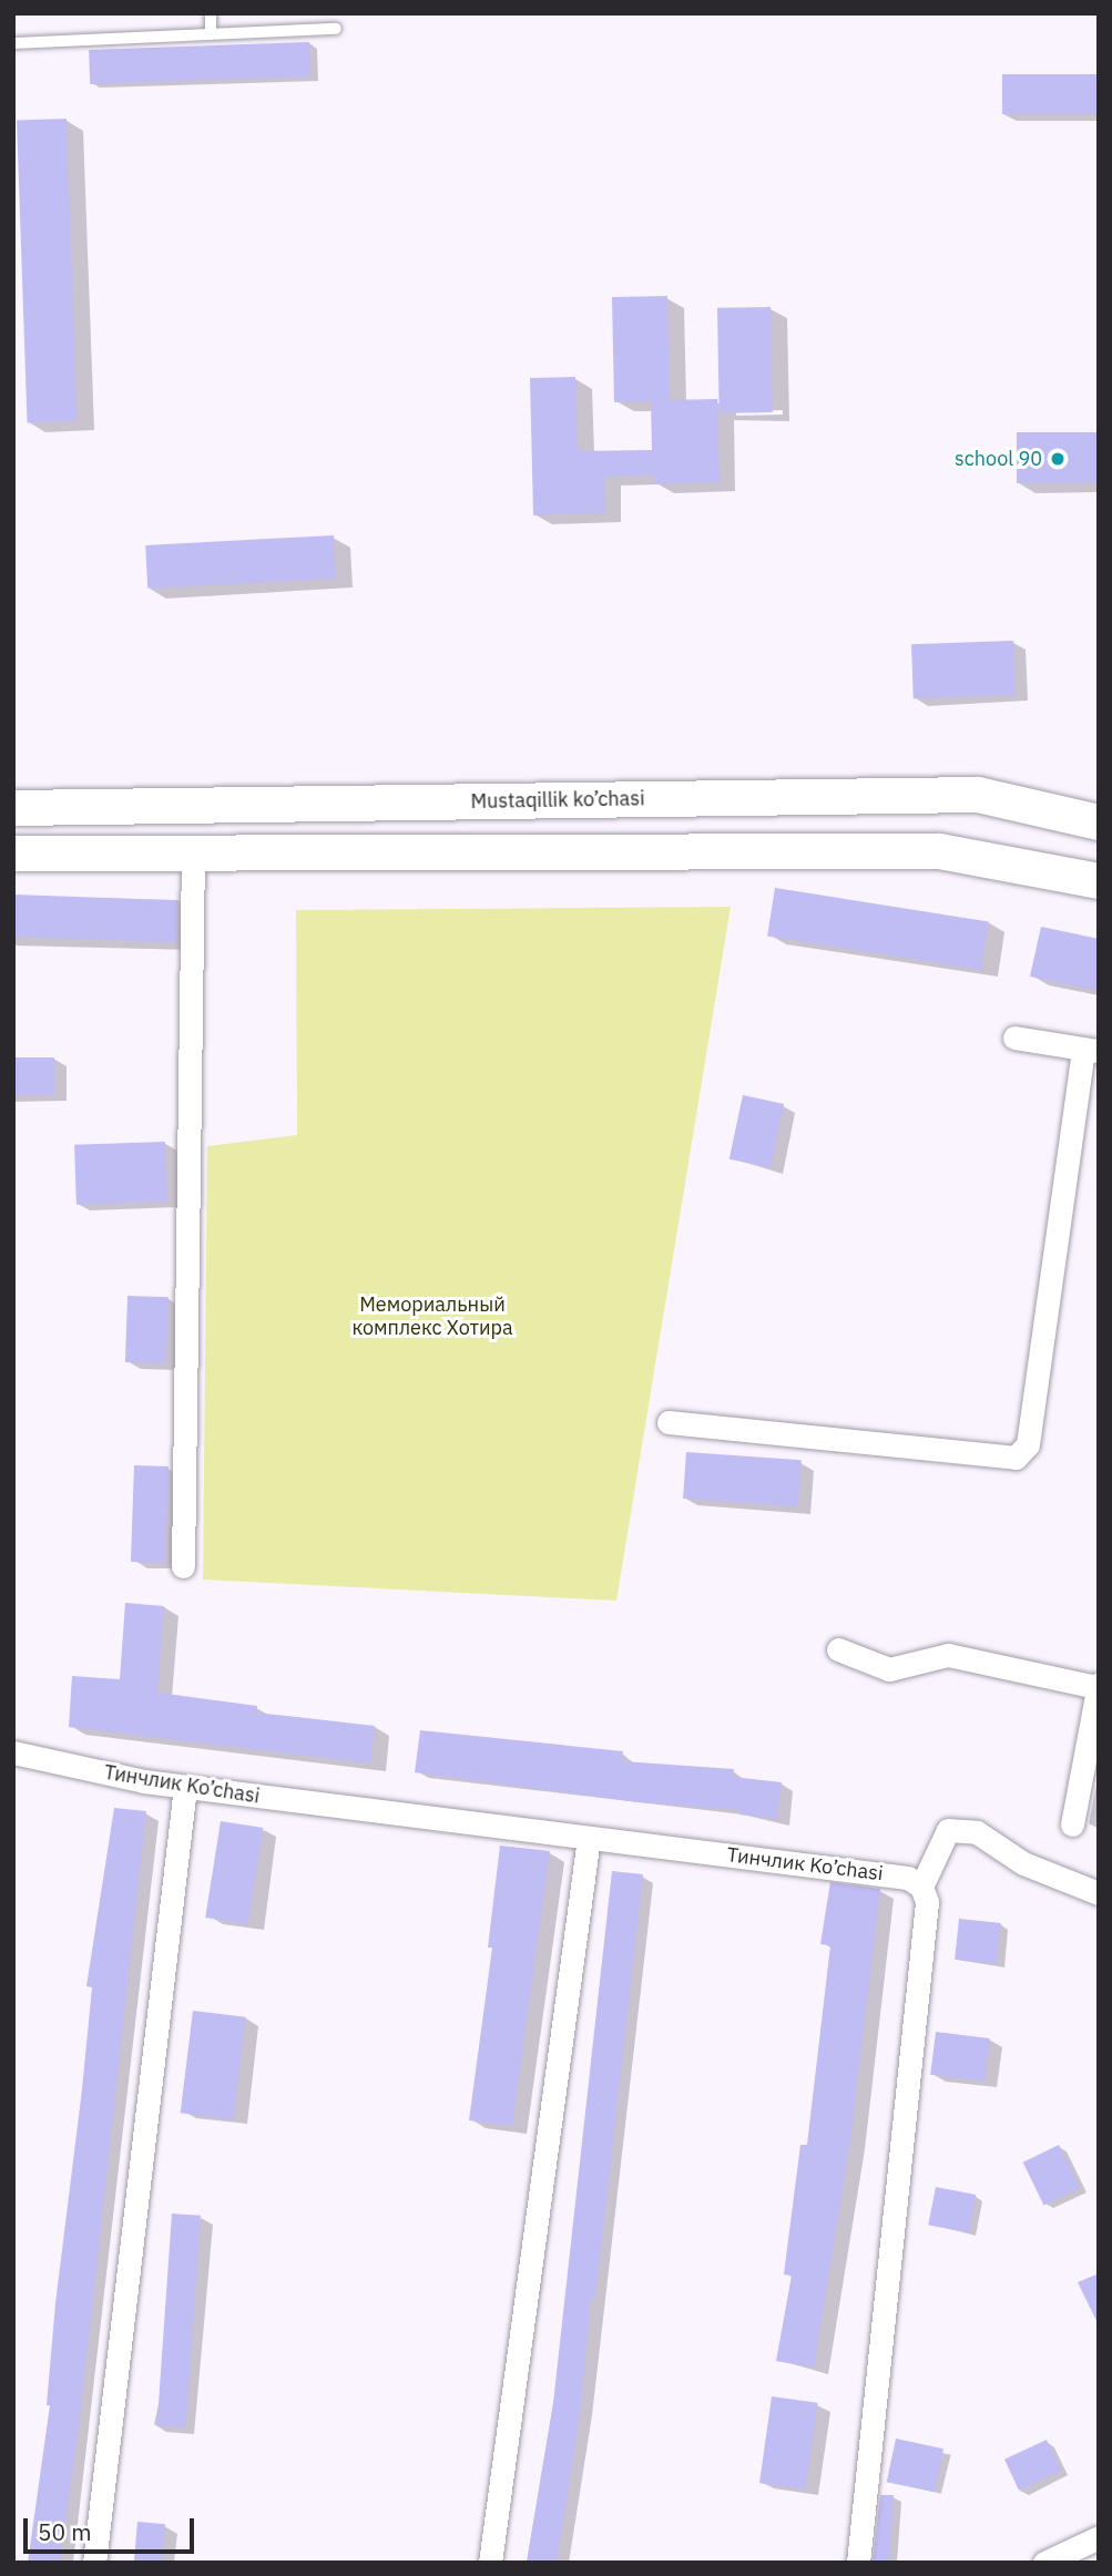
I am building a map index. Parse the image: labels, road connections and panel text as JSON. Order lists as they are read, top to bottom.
{
  "streets": {
    "main road": ["Mustaqillik ko’chasi"],
    "street": ["Тинчлик Ko’chasi"]
  },
  "parks": ["Мемориальный комплекс Хотира"],
  "places": ["school 90"],
  "scale_bar": "50 m"
}
